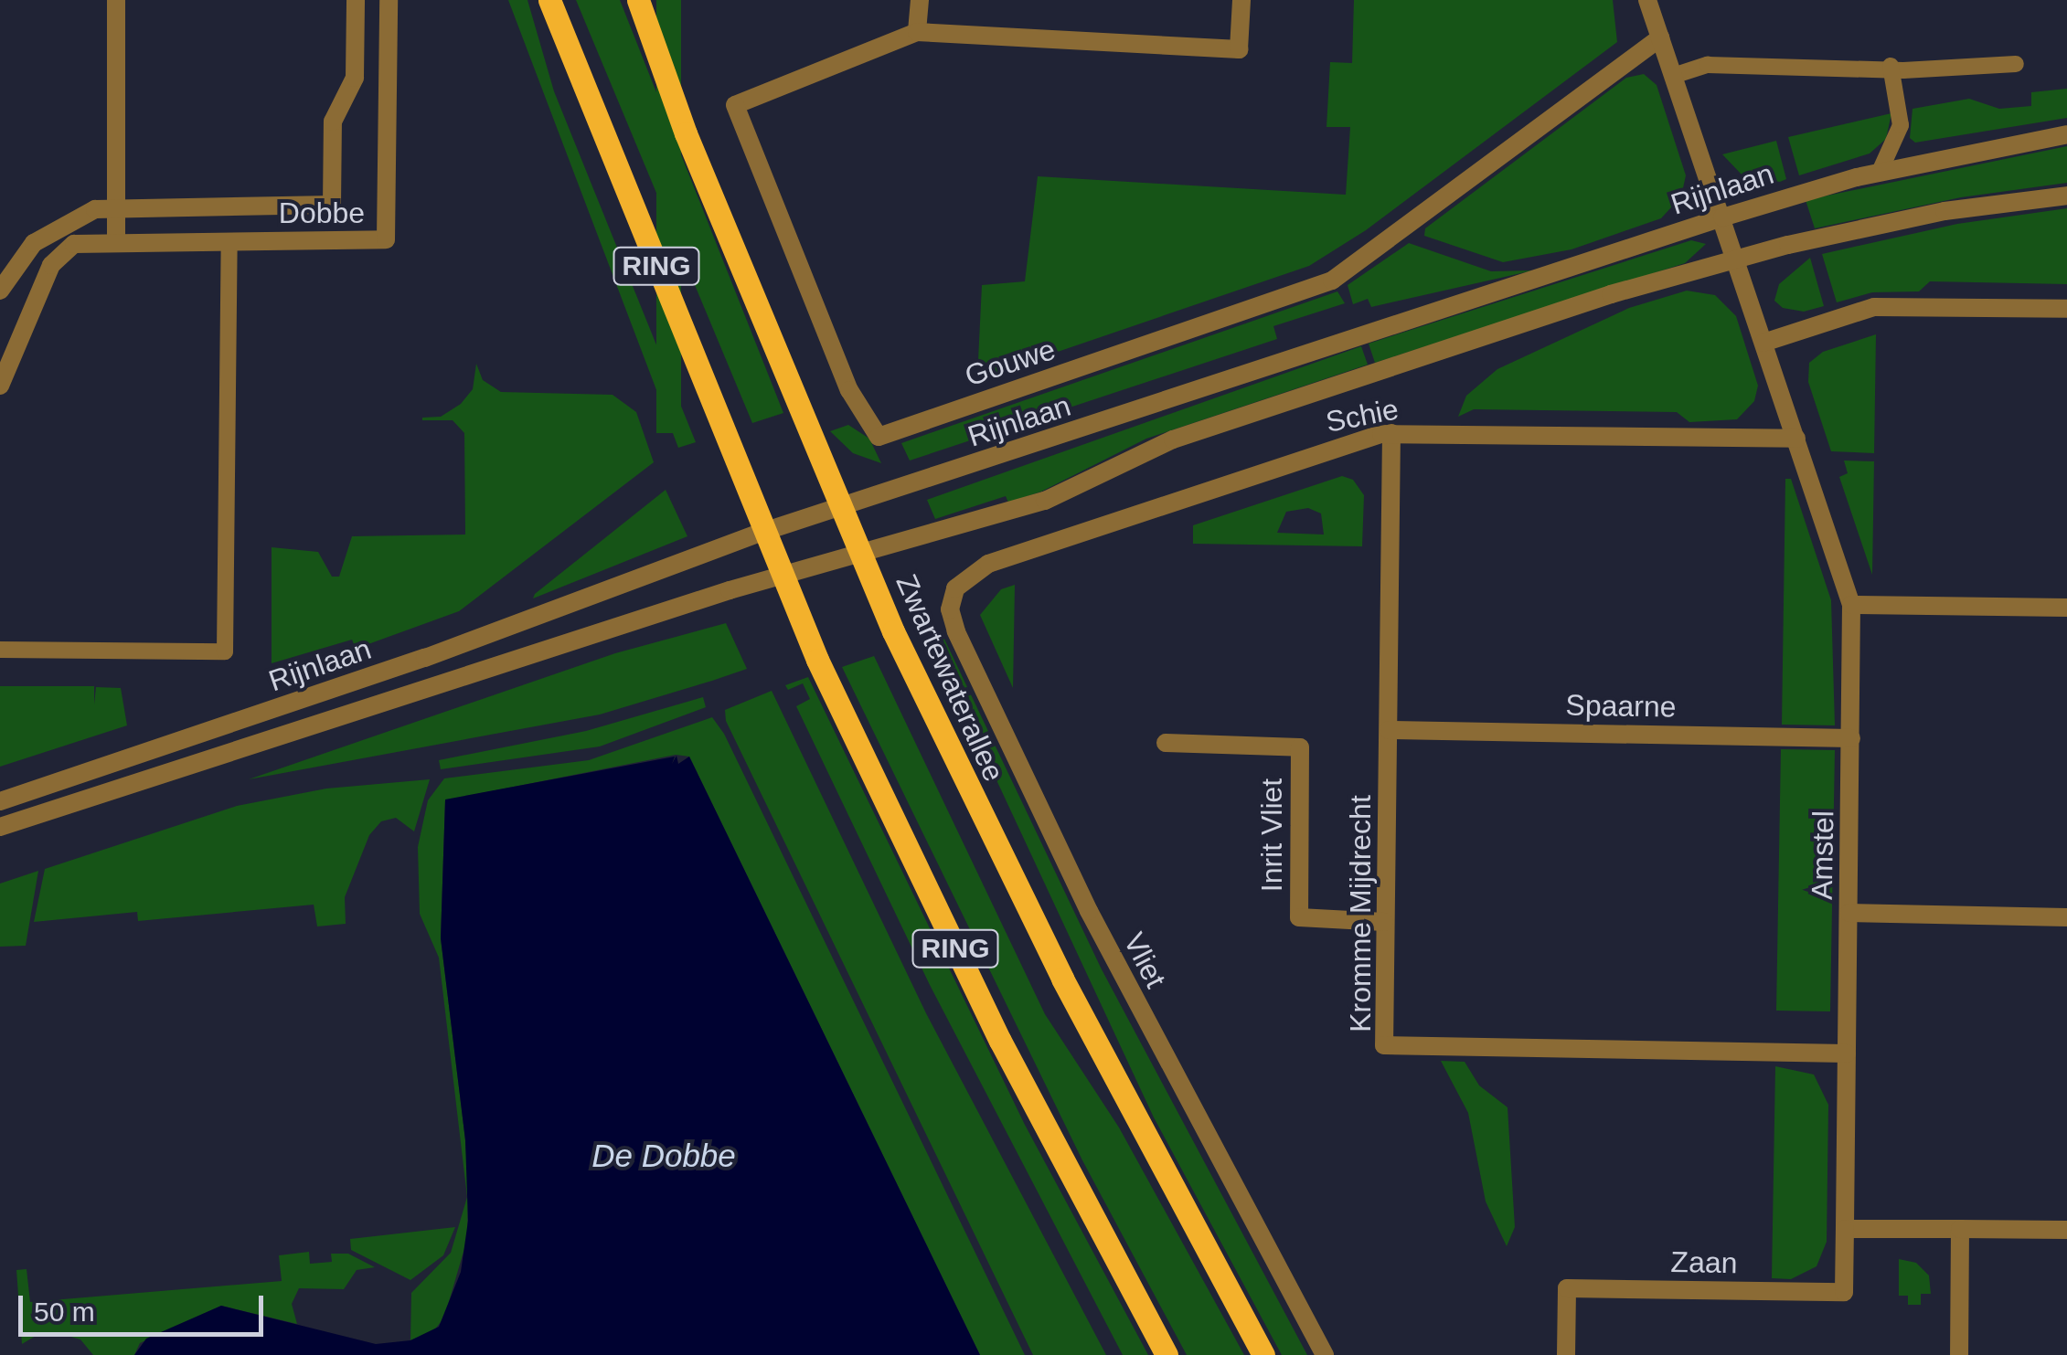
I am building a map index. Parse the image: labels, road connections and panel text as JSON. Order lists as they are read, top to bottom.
{
  "streets": {
    "main road": ["RING", "Zwartewaterallee"],
    "street": [
      "Rijnlaan",
      "Dobbe",
      "Gouwe",
      "Schie",
      "Spaarne",
      "Inrit Vliet",
      "Amstel",
      "Kromme Mijdrecht",
      "Vliet",
      "Zaan"
    ]
  },
  "crossings": [
    ["Rijnlaan", "RING"],
    ["Rijnlaan", "Zwartewaterallee"],
    ["Rijnlaan", "Amstel"],
    ["Gouwe", "Amstel"],
    ["Schie", "Amstel"],
    ["Schie", "Kromme Mijdrecht"],
    ["Schie", "Vliet"],
    ["Spaarne", "Amstel"],
    ["Spaarne", "Kromme Mijdrecht"],
    ["Inrit Vliet", "Kromme Mijdrecht"],
    ["Amstel", "Kromme Mijdrecht"],
    ["Amstel", "Zaan"]
  ],
  "water": ["De Dobbe"],
  "scale_bar": "50 m"
}
